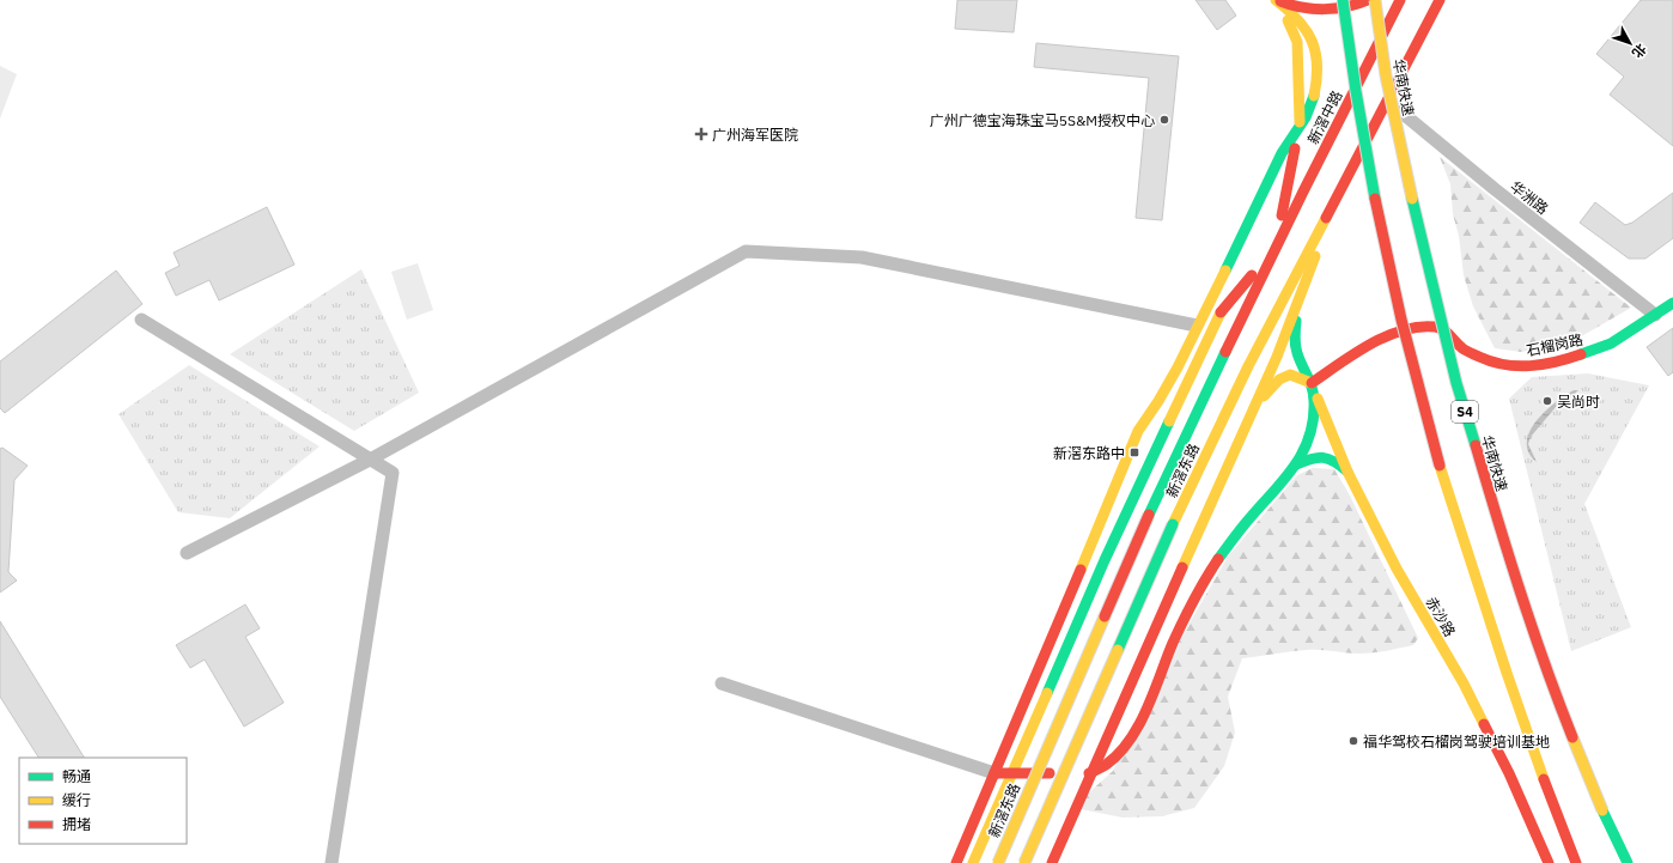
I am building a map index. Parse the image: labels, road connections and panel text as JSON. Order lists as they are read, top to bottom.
{
  "streets": {
    "main road": [
      "华南快速",
      "新滘中路",
      "石榴岗路",
      "S4",
      "新滘东路",
      "赤沙路"
    ],
    "street": ["华洲路"]
  },
  "crossings": [
    ["新滘中路", "新滘东路"],
    ["华洲路", "石榴岗路"],
    ["华洲路", "新滘东路"],
    ["石榴岗路", "赤沙路"]
  ],
  "places": {
    "other": ["广州广德宝海珠宝马5S&M授权中心", "吴尚时", "福华驾校石榴岗驾驶培训基地"],
    "health": ["广州海军医院"],
    "transit": ["新滘东路中"]
  },
  "legend": ["畅通", "缓行", "拥堵"],
  "north": "bottom right"
}
